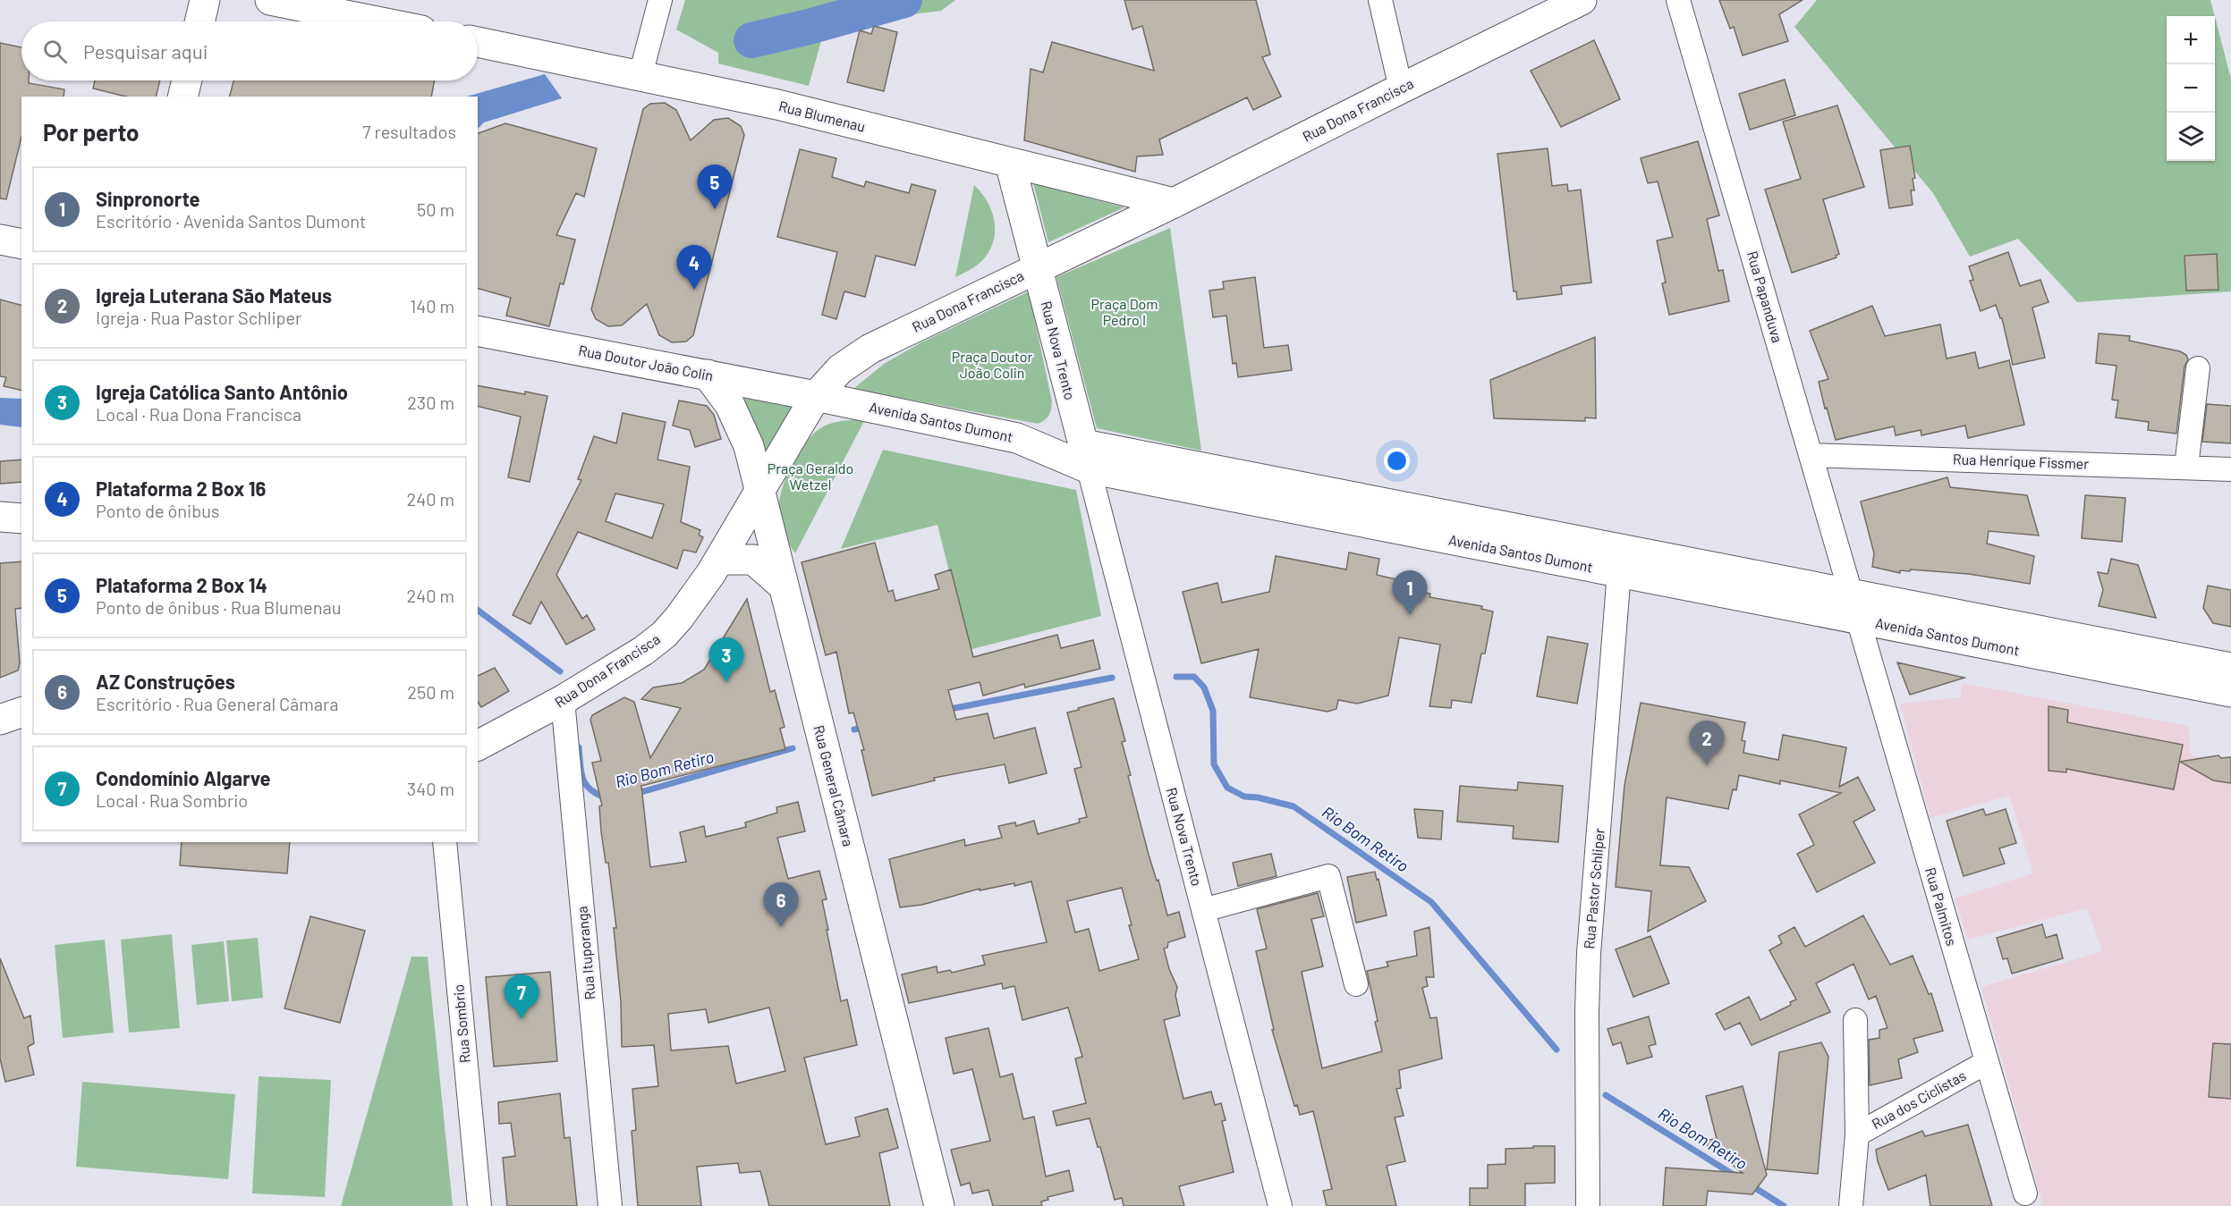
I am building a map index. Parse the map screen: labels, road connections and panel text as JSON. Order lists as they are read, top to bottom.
{
  "streets": {
    "main road": [
      "Rua Dona Francisca",
      "Rua Blumenau",
      "Rua Nova Trento",
      "Rua Doutor João Colin",
      "Avenida Santos Dumont",
      "Rua General Câmara"
    ],
    "street": [
      "Rua Papanduva",
      "Rua Henrique Fissmer",
      "Rua Pastor Schliper",
      "Rua Palmitos",
      "Rua Ituporanga",
      "Rua Sombrio",
      "Rua dos Ciclistas"
    ]
  },
  "crossings": [
    ["Rua Dona Francisca", "Rua Blumenau"],
    ["Rua Dona Francisca", "Rua Nova Trento"],
    ["Rua Dona Francisca", "Rua Doutor João Colin"],
    ["Rua Dona Francisca", "Avenida Santos Dumont"],
    ["Rua Dona Francisca", "Rua General Câmara"],
    ["Rua Dona Francisca", "Rua Ituporanga"],
    ["Rua Blumenau", "Rua Nova Trento"],
    ["Rua Papanduva", "Avenida Santos Dumont"],
    ["Rua Papanduva", "Rua Henrique Fissmer"],
    ["Rua Papanduva", "Rua Palmitos"],
    ["Rua Nova Trento", "Avenida Santos Dumont"],
    ["Rua Doutor João Colin", "Avenida Santos Dumont"],
    ["Rua Doutor João Colin", "Rua General Câmara"],
    ["Avenida Santos Dumont", "Rua Pastor Schliper"],
    ["Avenida Santos Dumont", "Rua Palmitos"],
    ["Rua Palmitos", "Rua dos Ciclistas"]
  ],
  "water": ["Rio Bom Retiro"],
  "parks": ["Praça Dom Pedro I", "Praça Doutor João Colin", "Praça Geraldo Wetzel"],
  "page": {
    "map_buttons": ["+", "−"],
    "search": "Pesquisar aqui",
    "heading": ["Por perto", "7 resultados"],
    "pins": [
      "5",
      "4",
      "1",
      "3",
      "2",
      "6",
      "7"
    ],
    "list": [
      {
        "mark": "1",
        "name": "Sinpronorte",
        "note": "Escritório · Avenida Santos Dumont",
        "value": "50 m"
      },
      {
        "mark": "2",
        "name": "Igreja Luterana São Mateus",
        "note": "Igreja · Rua Pastor Schliper",
        "value": "140 m"
      },
      {
        "mark": "3",
        "name": "Igreja Católica Santo Antônio",
        "note": "Local · Rua Dona Francisca",
        "value": "230 m"
      },
      {
        "mark": "4",
        "name": "Plataforma 2 Box 16",
        "note": "Ponto de ônibus",
        "value": "240 m"
      },
      {
        "mark": "5",
        "name": "Plataforma 2 Box 14",
        "note": "Ponto de ônibus · Rua Blumenau",
        "value": "240 m"
      },
      {
        "mark": "6",
        "name": "AZ Construções",
        "note": "Escritório · Rua General Câmara",
        "value": "250 m"
      },
      {
        "mark": "7",
        "name": "Condomínio Algarve",
        "note": "Local · Rua Sombrio",
        "value": "340 m"
      }
    ]
  }
}
